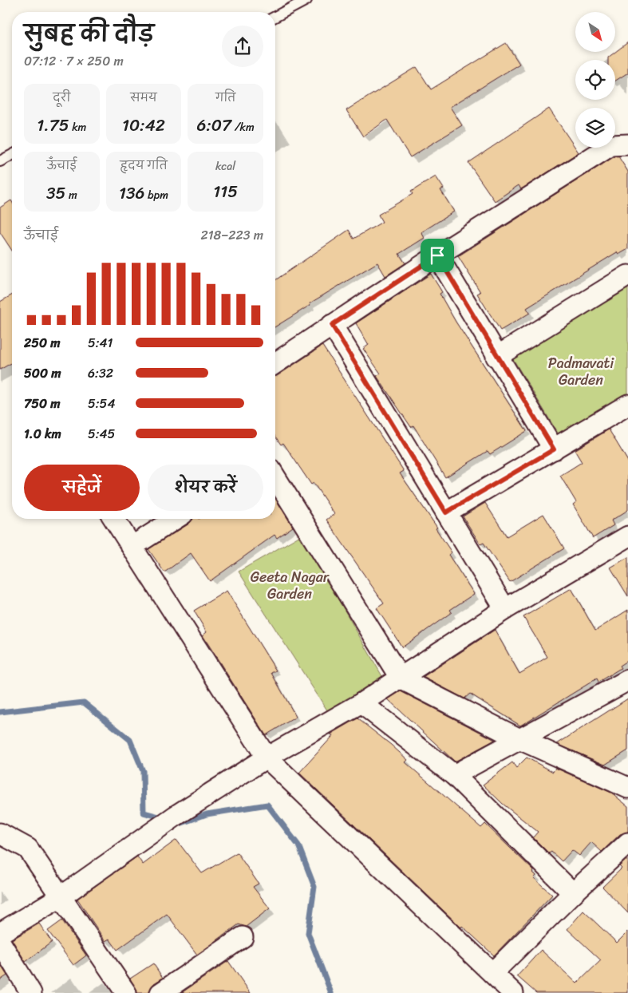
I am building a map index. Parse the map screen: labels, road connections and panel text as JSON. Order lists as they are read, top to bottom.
{
  "parks": ["Padmavati Garden", "Geeta Nagar Garden"],
  "north": "bottom right",
  "page": {
    "heading": ["सुबह की दौड़", "07:12 · 7 × 250 m"],
    "stats": [
      ["दूरी", "1.75 km"],
      ["समय", "10:42"],
      ["गति", "6:07 /km"],
      ["ऊँचाई", "35 m"],
      ["हृदय गति", "136 bpm"],
      ["kcal", "115"]
    ],
    "chart": ["ऊँचाई", "218–223 m"],
    "list": [
      {
        "name": "250 m",
        "note": "5:41"
      },
      {
        "name": "500 m",
        "note": "6:32"
      },
      {
        "name": "750 m",
        "note": "5:54"
      },
      {
        "name": "1.0 km",
        "note": "5:45"
      }
    ],
    "buttons": ["सहेजें", "शेयर करें"]
  }
}
